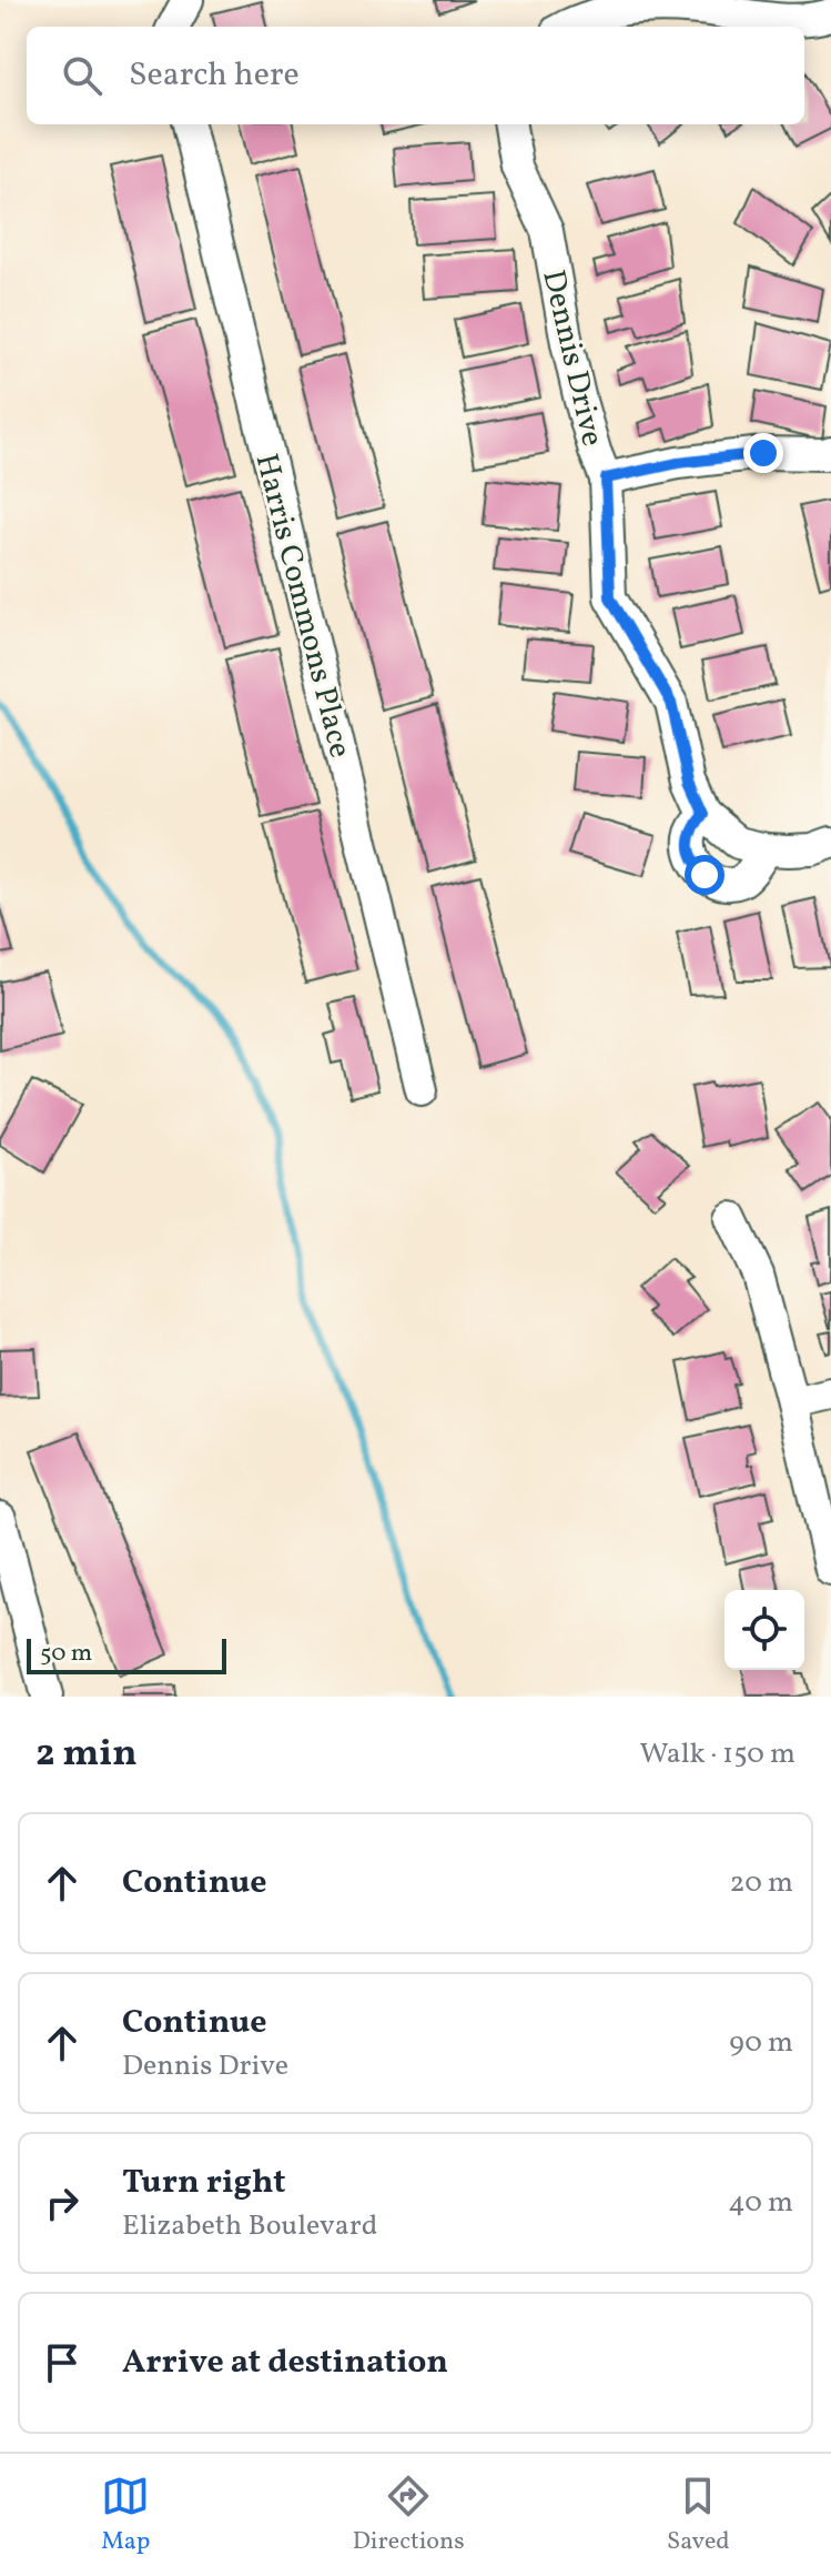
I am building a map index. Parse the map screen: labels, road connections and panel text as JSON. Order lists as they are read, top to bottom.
{
  "streets": {
    "street": ["Dennis Drive", "Harris Commons Place"]
  },
  "scale_bar": "50 m",
  "page": {
    "search": "Search here",
    "scale": "50 m",
    "heading": ["2 min", "Walk · 150 m"],
    "list": [
      ["Continue", "20 m"],
      ["Continue", "Dennis Drive", "90 m"],
      ["Turn right", "Elizabeth Boulevard", "40 m"],
      "Arrive at destination"
    ],
    "nav": ["Map", "Directions", "Saved"]
  }
}
